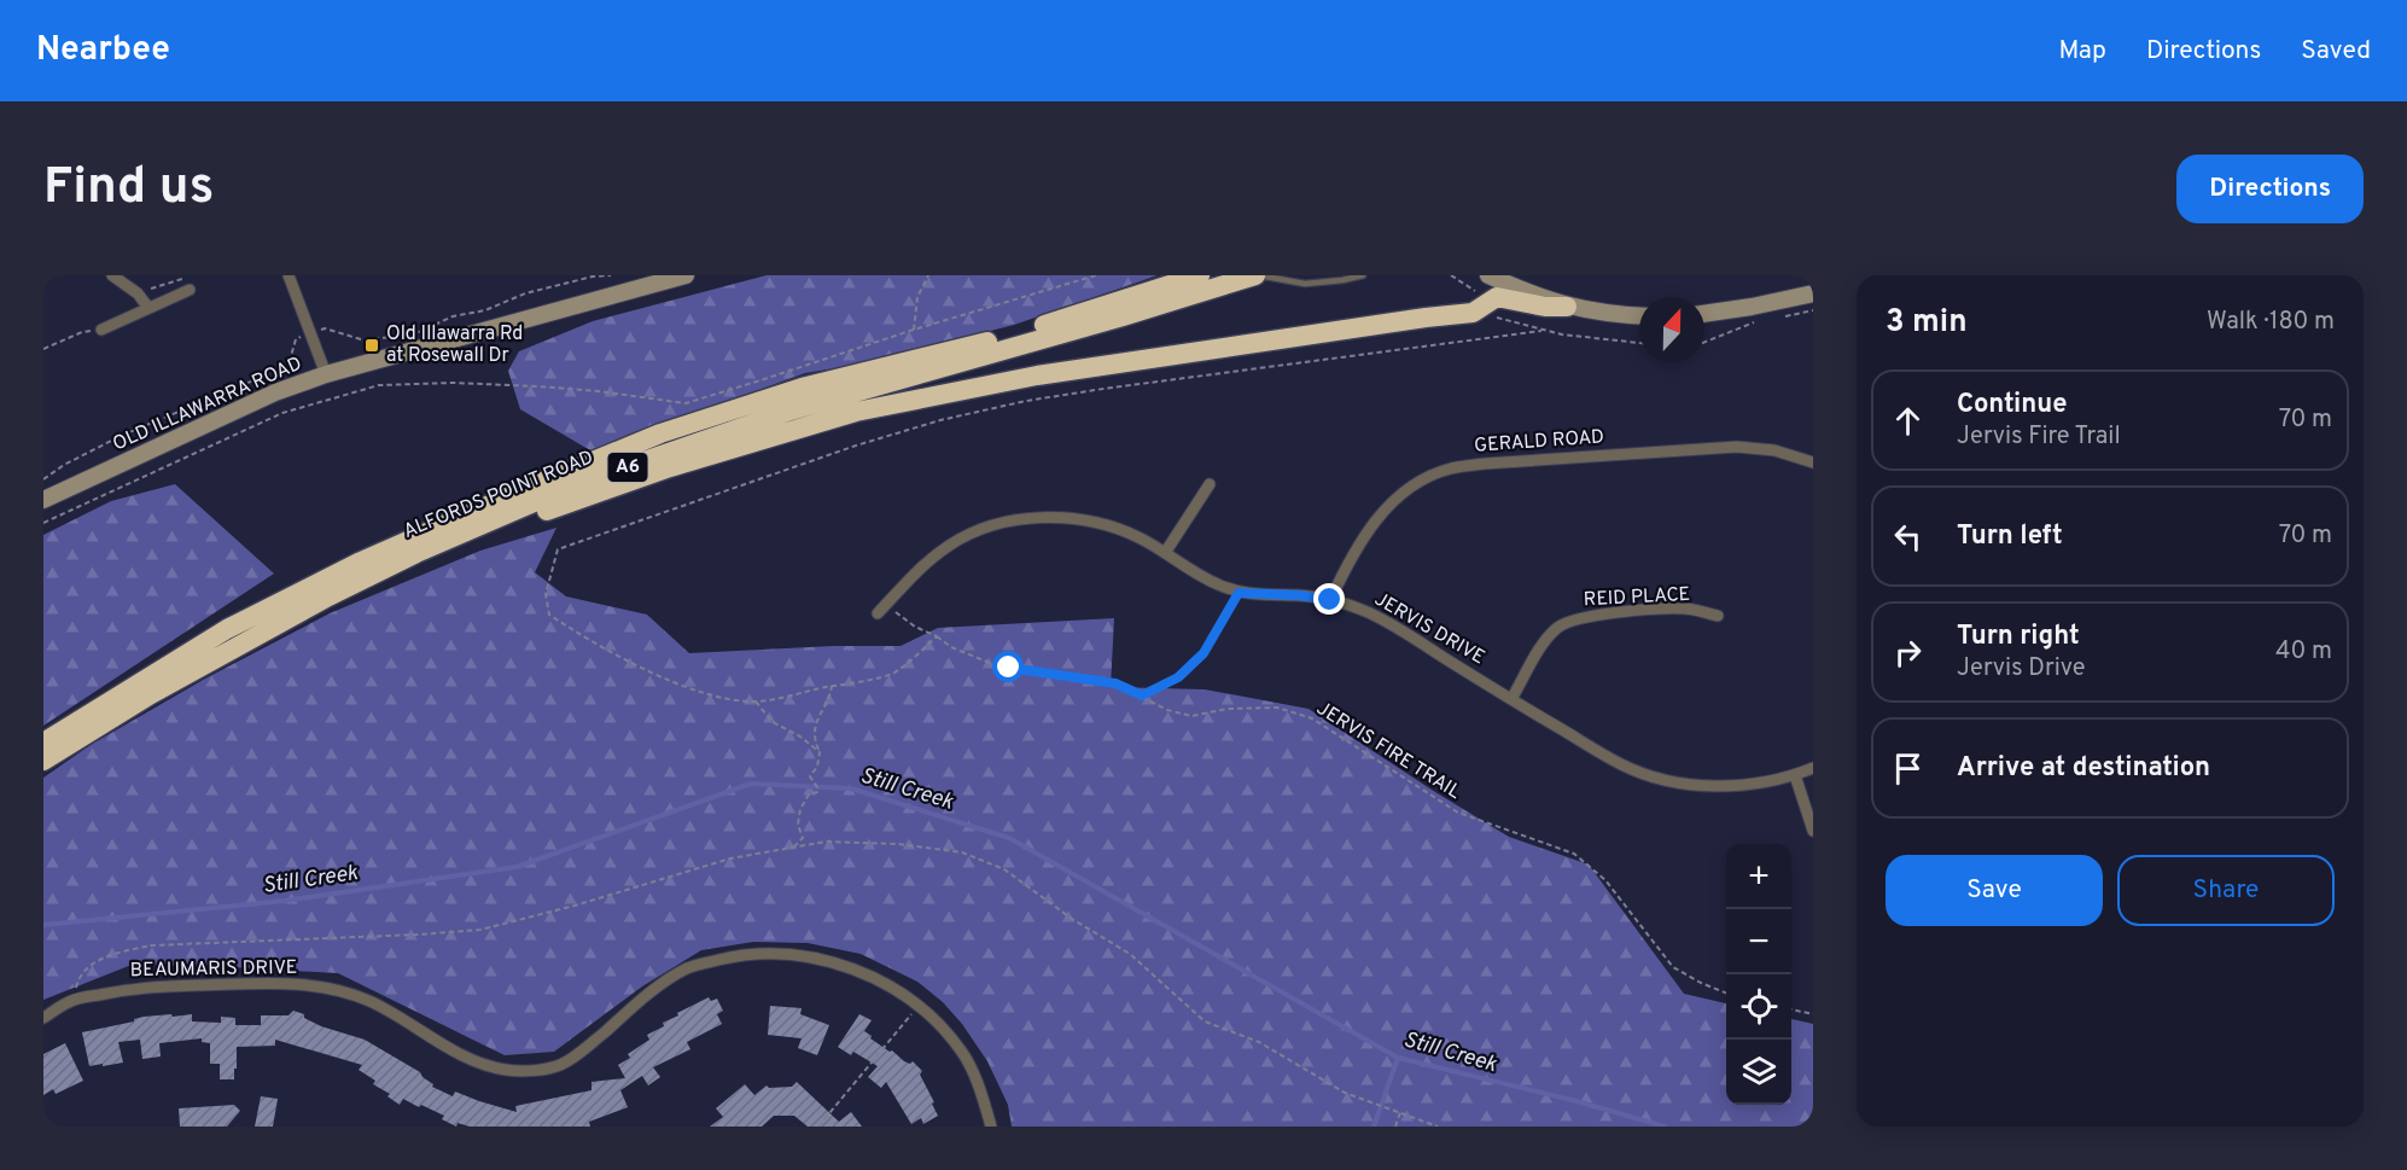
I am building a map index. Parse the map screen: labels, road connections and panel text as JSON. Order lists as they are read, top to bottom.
{
  "streets": {
    "highway": ["A6", "ALFORDS POINT ROAD"],
    "street": [
      "OLD ILLAWARRA ROAD",
      "GERALD ROAD",
      "REID PLACE",
      "JERVIS DRIVE",
      "BEAUMARIS DRIVE"
    ],
    "path": ["JERVIS FIRE TRAIL"]
  },
  "crossings": [
    ["GERALD ROAD", "JERVIS DRIVE"],
    ["A6", "ALFORDS POINT ROAD"],
    ["REID PLACE", "JERVIS DRIVE"],
    ["JERVIS DRIVE", "JERVIS FIRE TRAIL"]
  ],
  "water": ["Still Creek"],
  "places": {
    "transit": ["Old Illawarra Rd at Rosewall Dr"]
  },
  "north": "top",
  "page": {
    "header": "Nearbee",
    "nav": ["Map", "Directions", "Saved"],
    "buttons": [
      "Directions",
      ["Save", "Share"]
    ],
    "title": "Find us",
    "heading": ["3 min", "Walk · 180 m"],
    "list": [
      ["Continue", "Jervis Fire Trail", "70 m"],
      ["Turn left", "70 m"],
      ["Turn right", "Jervis Drive", "40 m"],
      "Arrive at destination"
    ],
    "map_buttons": ["+", "−"]
  }
}
